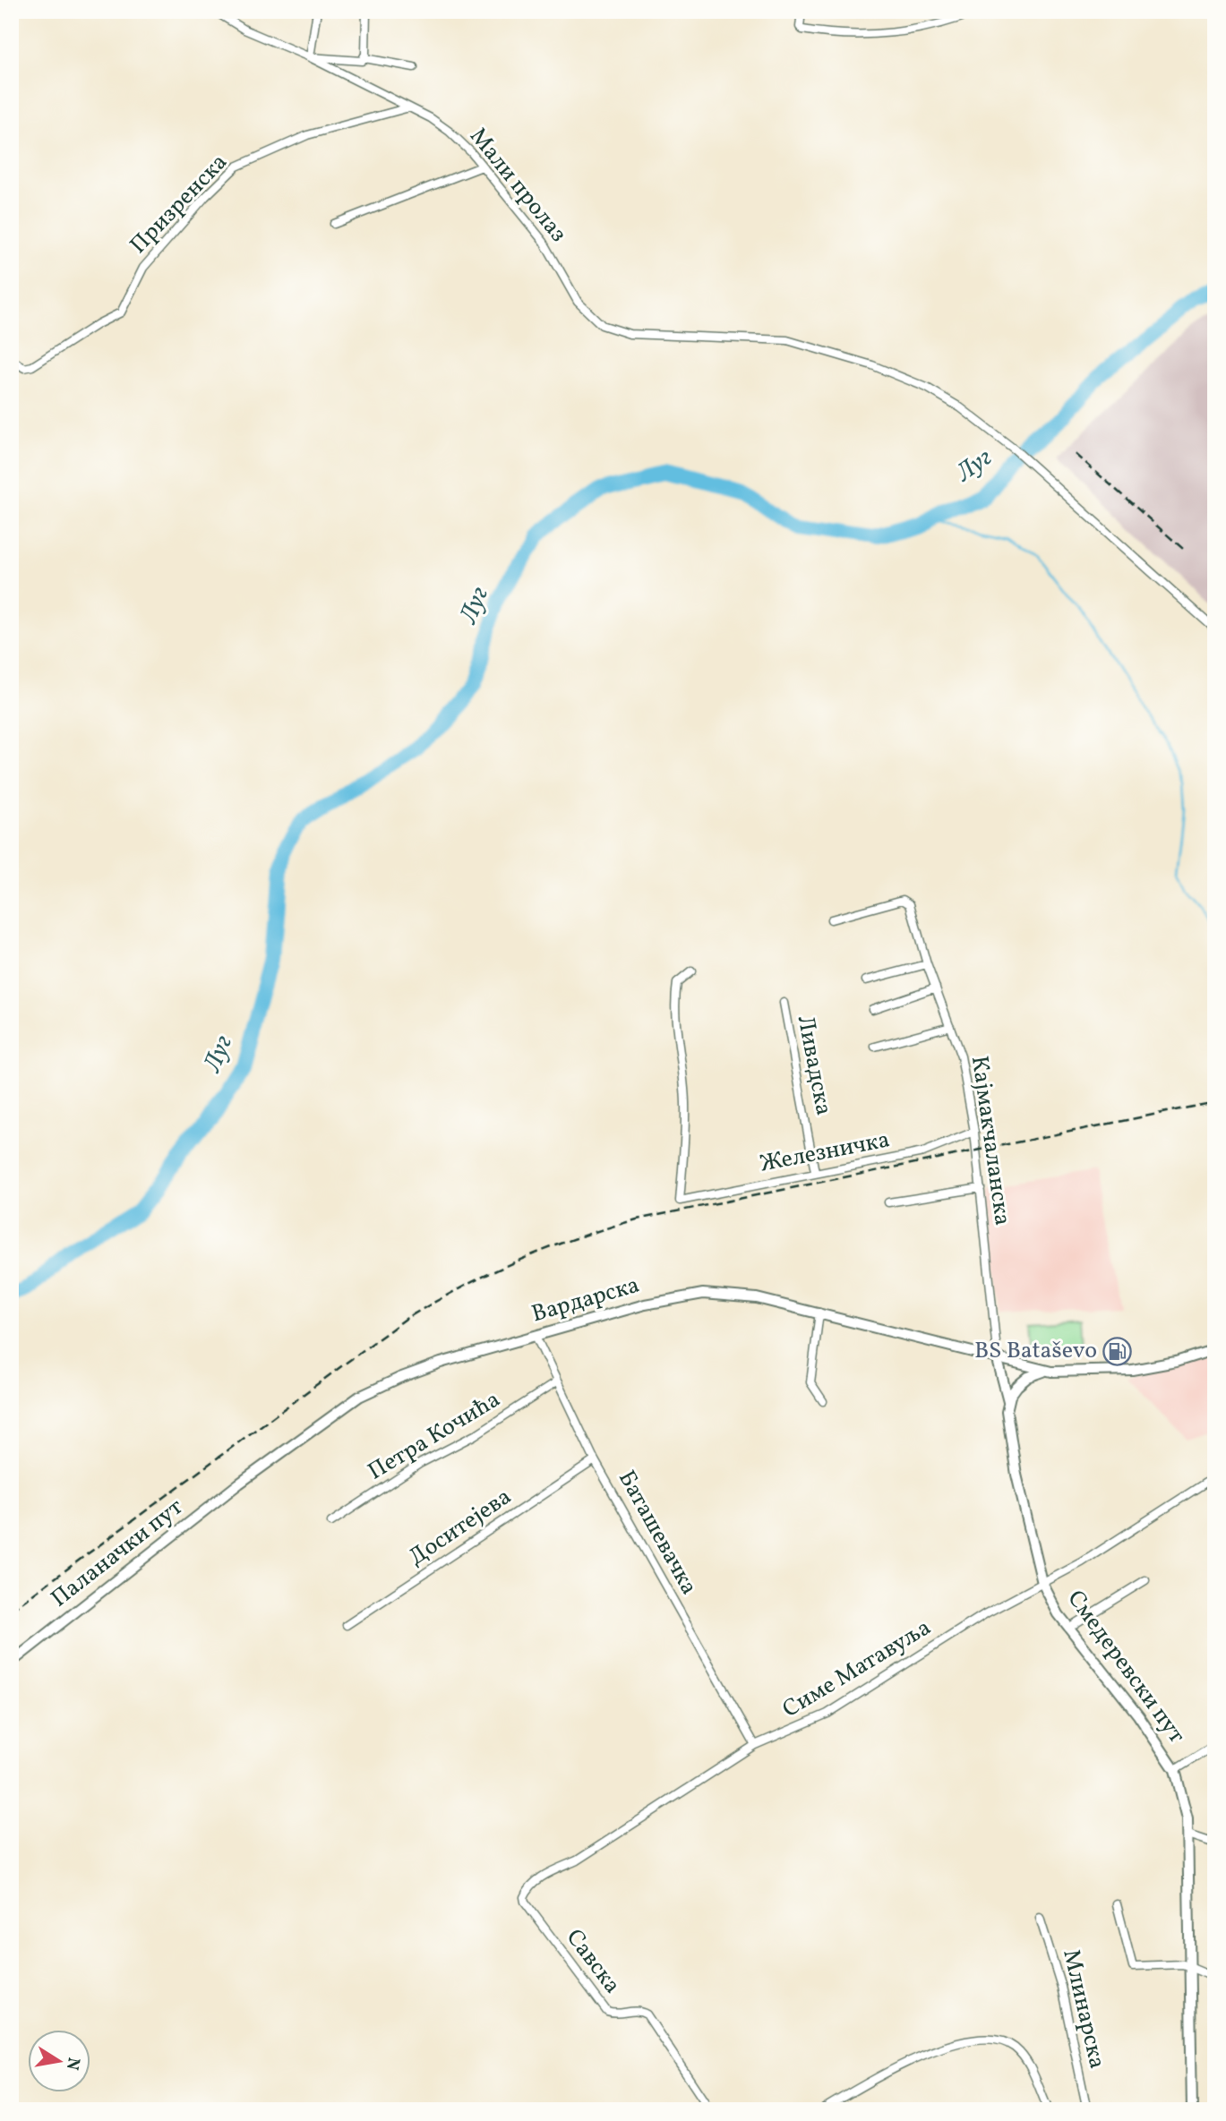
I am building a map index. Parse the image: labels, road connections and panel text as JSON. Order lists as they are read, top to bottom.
{
  "streets": {
    "main road": ["Вардарска", "Паланачки пут", "Смедеревски пут"],
    "street": [
      "Мали пролаз",
      "Призренска",
      "Ливадска",
      "Кајмакчаланска",
      "Железничка",
      "Петра Кочића",
      "Доситејева",
      "Баташевачка",
      "Симе Матавуља",
      "Савска",
      "Млинарска"
    ]
  },
  "crossings": [
    ["Мали пролаз", "Призренска"],
    ["Ливадска", "Железничка"],
    ["Кајмакчаланска", "Железничка"],
    ["Кајмакчаланска", "Вардарска"],
    ["Кајмакчаланска", "Смедеревски пут"],
    ["Вардарска", "Баташевачка"],
    ["Вардарска", "Паланачки пут"],
    ["Вардарска", "Смедеревски пут"],
    ["Петра Кочића", "Баташевачка"],
    ["Доситејева", "Баташевачка"],
    ["Баташевачка", "Симе Матавуља"],
    ["Смедеревски пут", "Симе Матавуља"],
    ["Симе Матавуља", "Савска"]
  ],
  "water": ["Луг"],
  "places": {
    "fuel station": ["BS Bataševo"]
  },
  "north": "right"
}
